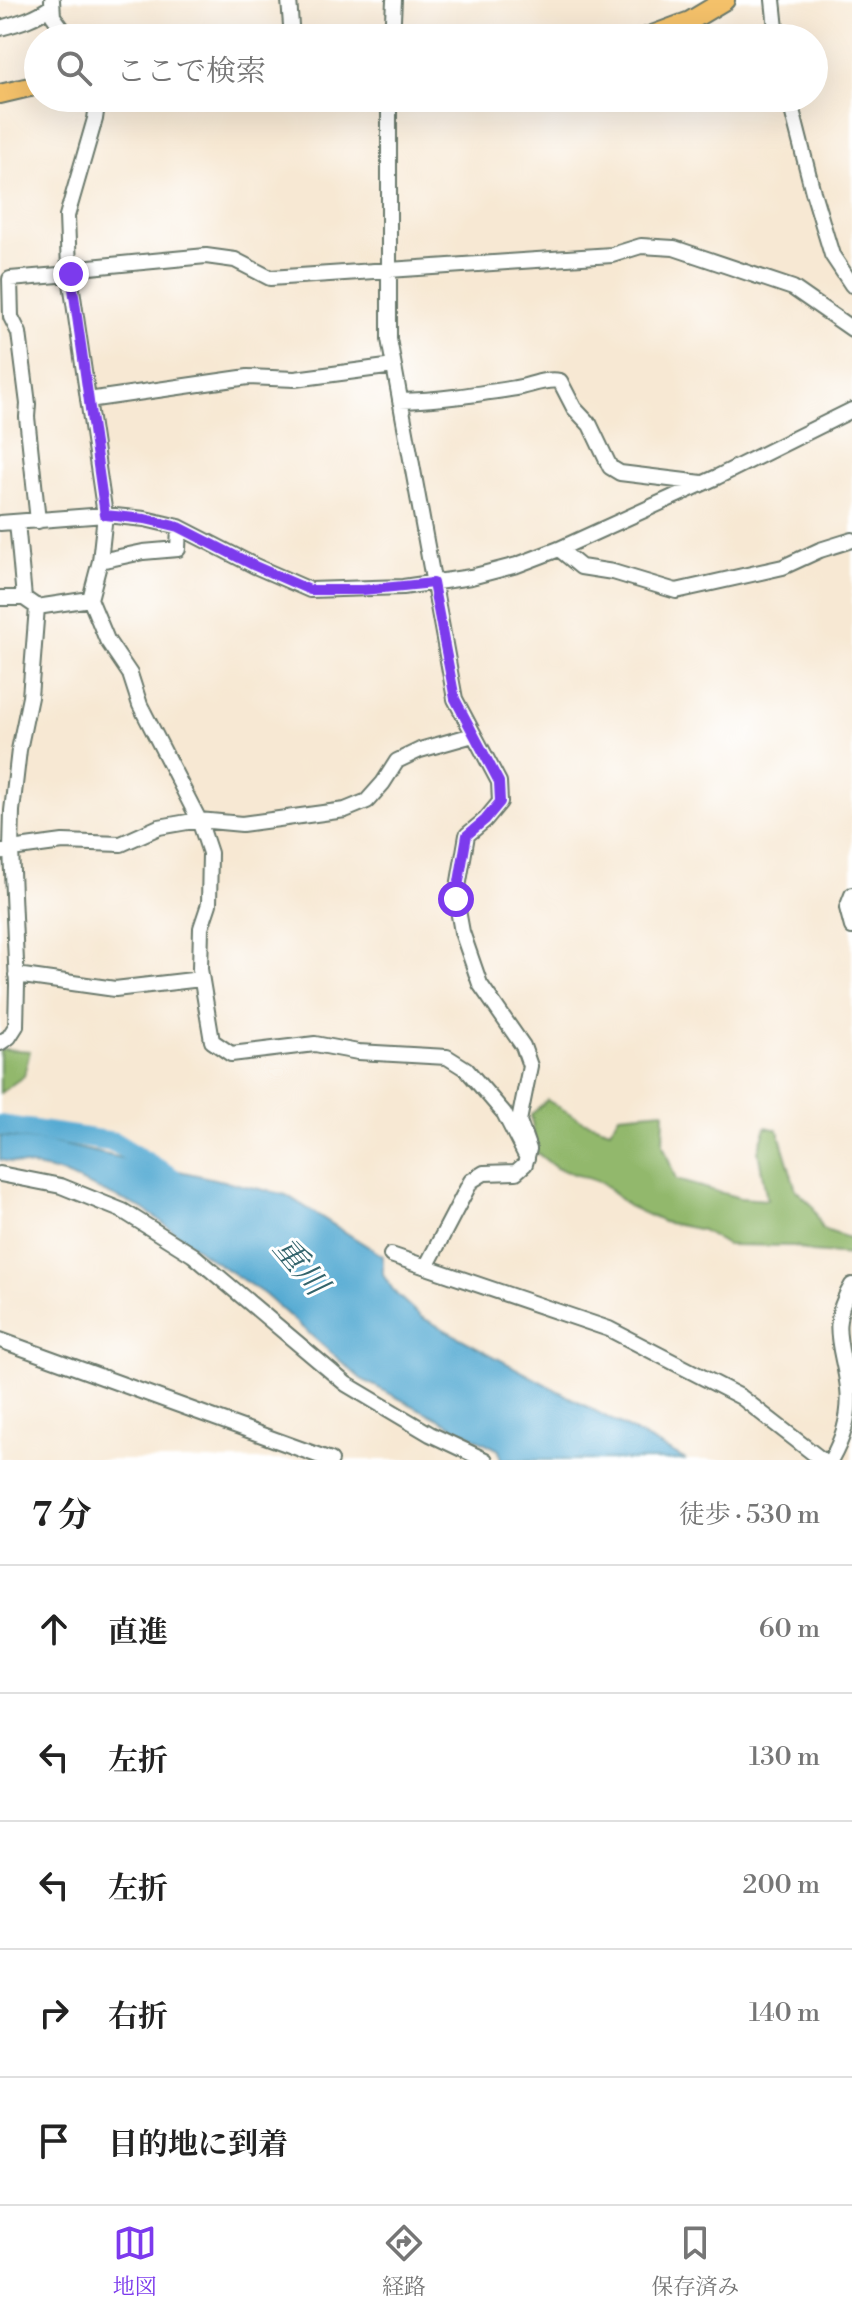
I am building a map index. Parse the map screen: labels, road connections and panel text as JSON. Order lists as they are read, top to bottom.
{
  "water": ["重川"],
  "page": {
    "search": "ここで検索",
    "heading": ["7 分", "徒歩 · 530 m"],
    "list": [
      ["直進", "60 m"],
      ["左折", "130 m"],
      ["左折", "200 m"],
      ["右折", "140 m"],
      "目的地に到着"
    ],
    "nav": ["地図", "経路", "保存済み"]
  }
}
